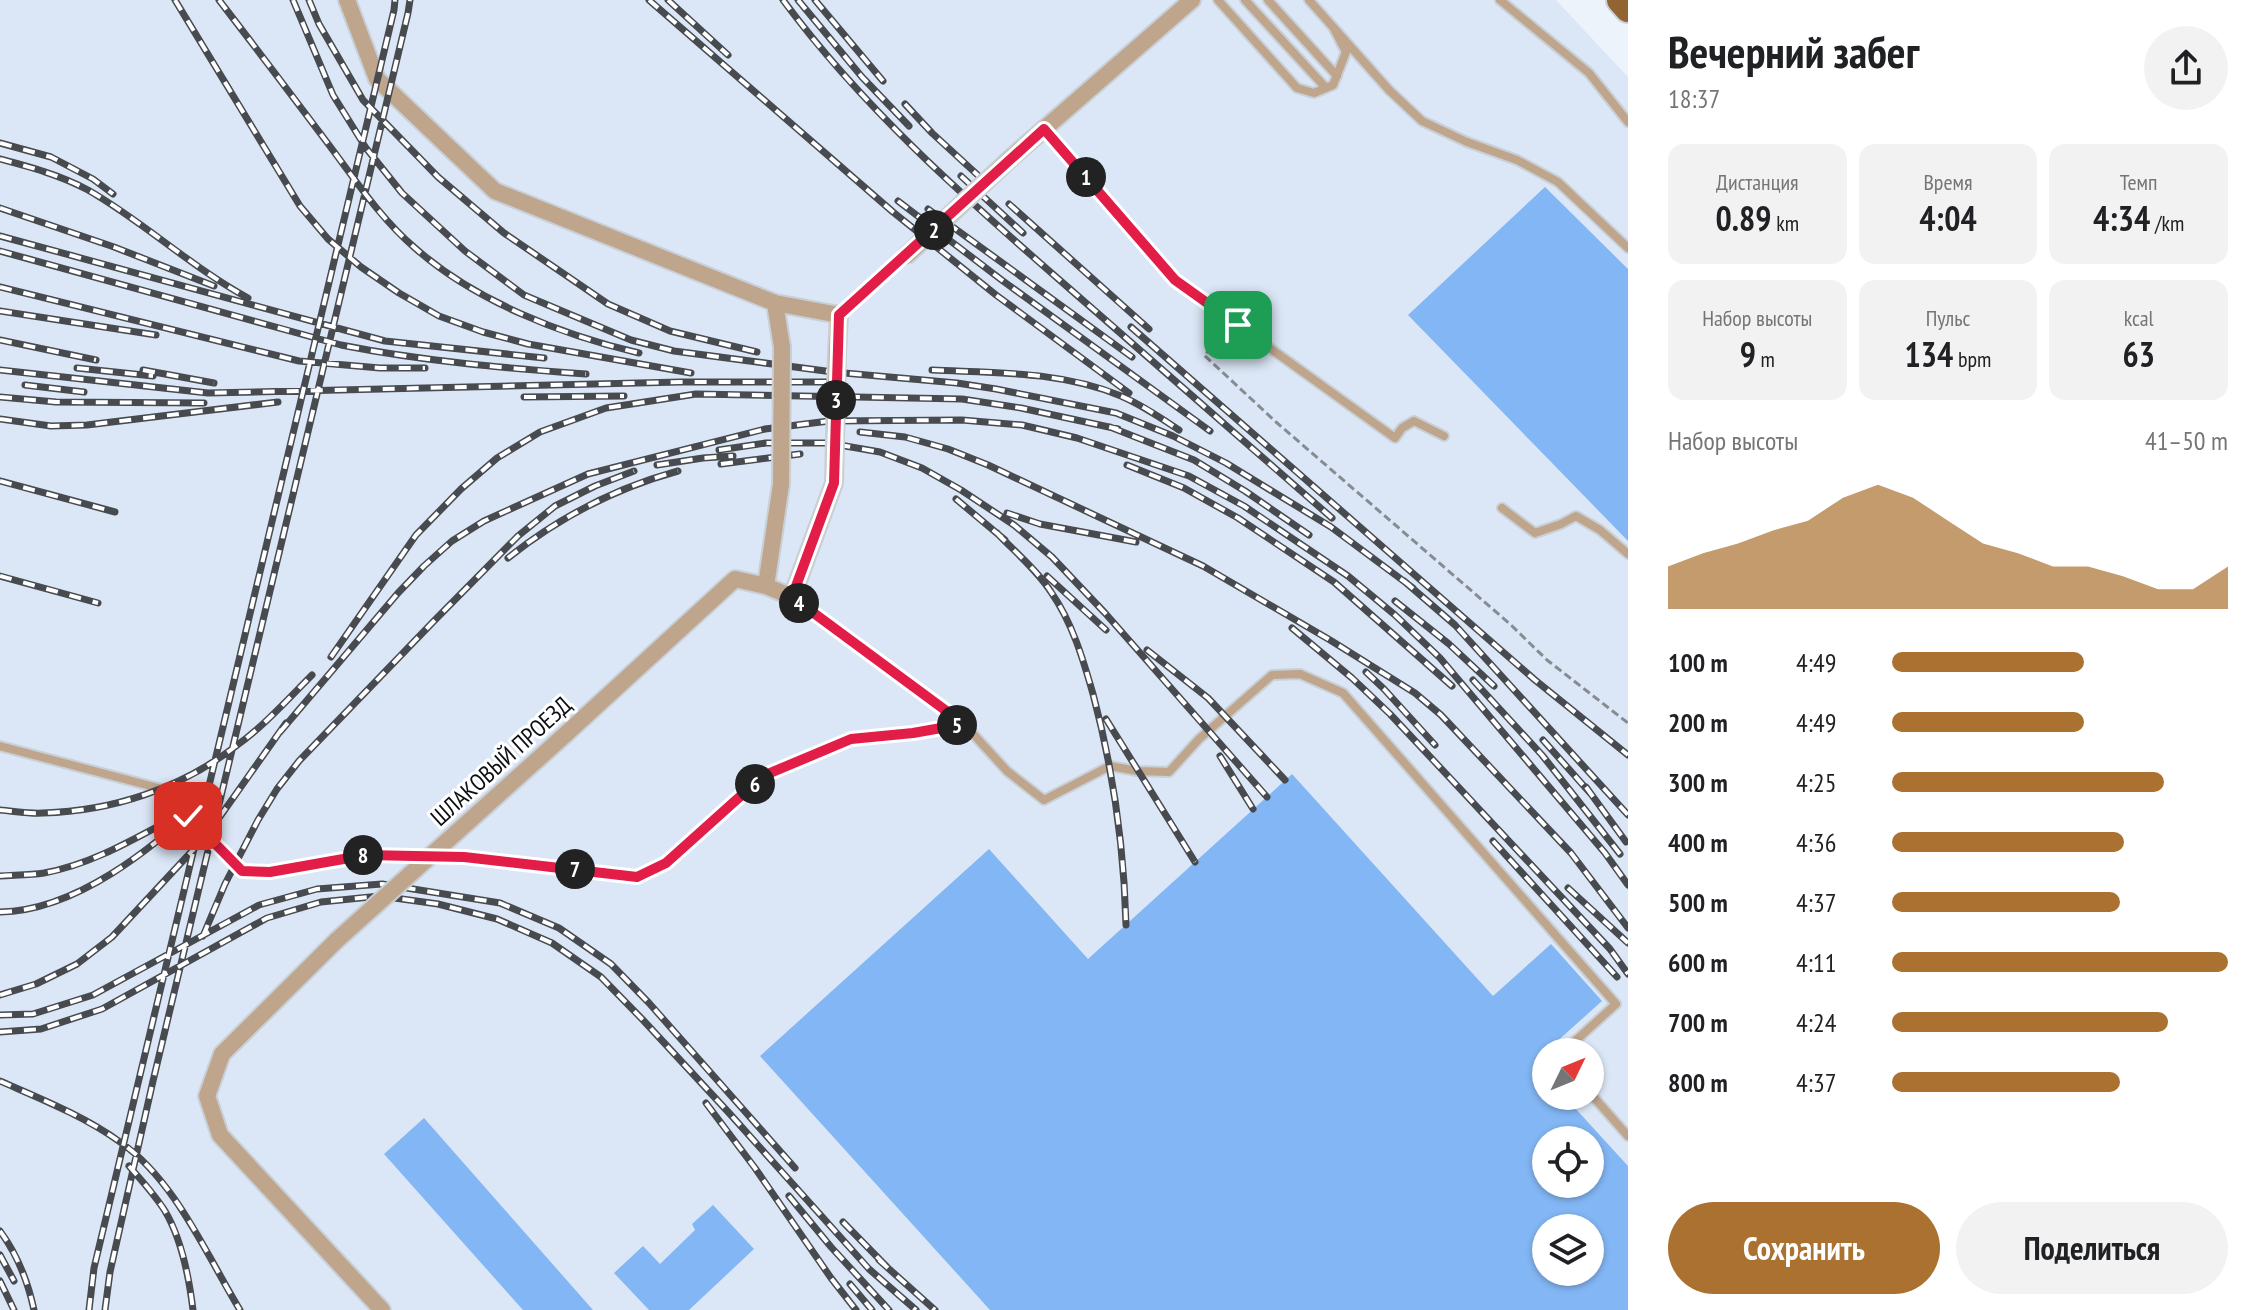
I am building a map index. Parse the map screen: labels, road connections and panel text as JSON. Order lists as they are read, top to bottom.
{
  "streets": {
    "street": ["ШЛАКОВЫЙ ПРОЕЗД"]
  },
  "north": "top right",
  "page": {
    "heading": ["Вечерний забег", "18:37"],
    "stats": [
      ["Дистанция", "0.89 km"],
      ["Время", "4:04"],
      ["Темп", "4:34 /km"],
      ["Набор высоты", "9 m"],
      ["Пульс", "134 bpm"],
      ["kcal", "63"]
    ],
    "pins": [
      "1",
      "2",
      "3",
      "4",
      "5",
      "6",
      "8",
      "7"
    ],
    "chart": ["Набор высоты", "41–50 m"],
    "list": [
      {
        "name": "100 m",
        "note": "4:49"
      },
      {
        "name": "200 m",
        "note": "4:49"
      },
      {
        "name": "300 m",
        "note": "4:25"
      },
      {
        "name": "400 m",
        "note": "4:36"
      },
      {
        "name": "500 m",
        "note": "4:37"
      },
      {
        "name": "600 m",
        "note": "4:11"
      },
      {
        "name": "700 m",
        "note": "4:24"
      },
      {
        "name": "800 m",
        "note": "4:37"
      }
    ],
    "buttons": ["Сохранить", "Поделиться"]
  }
}
